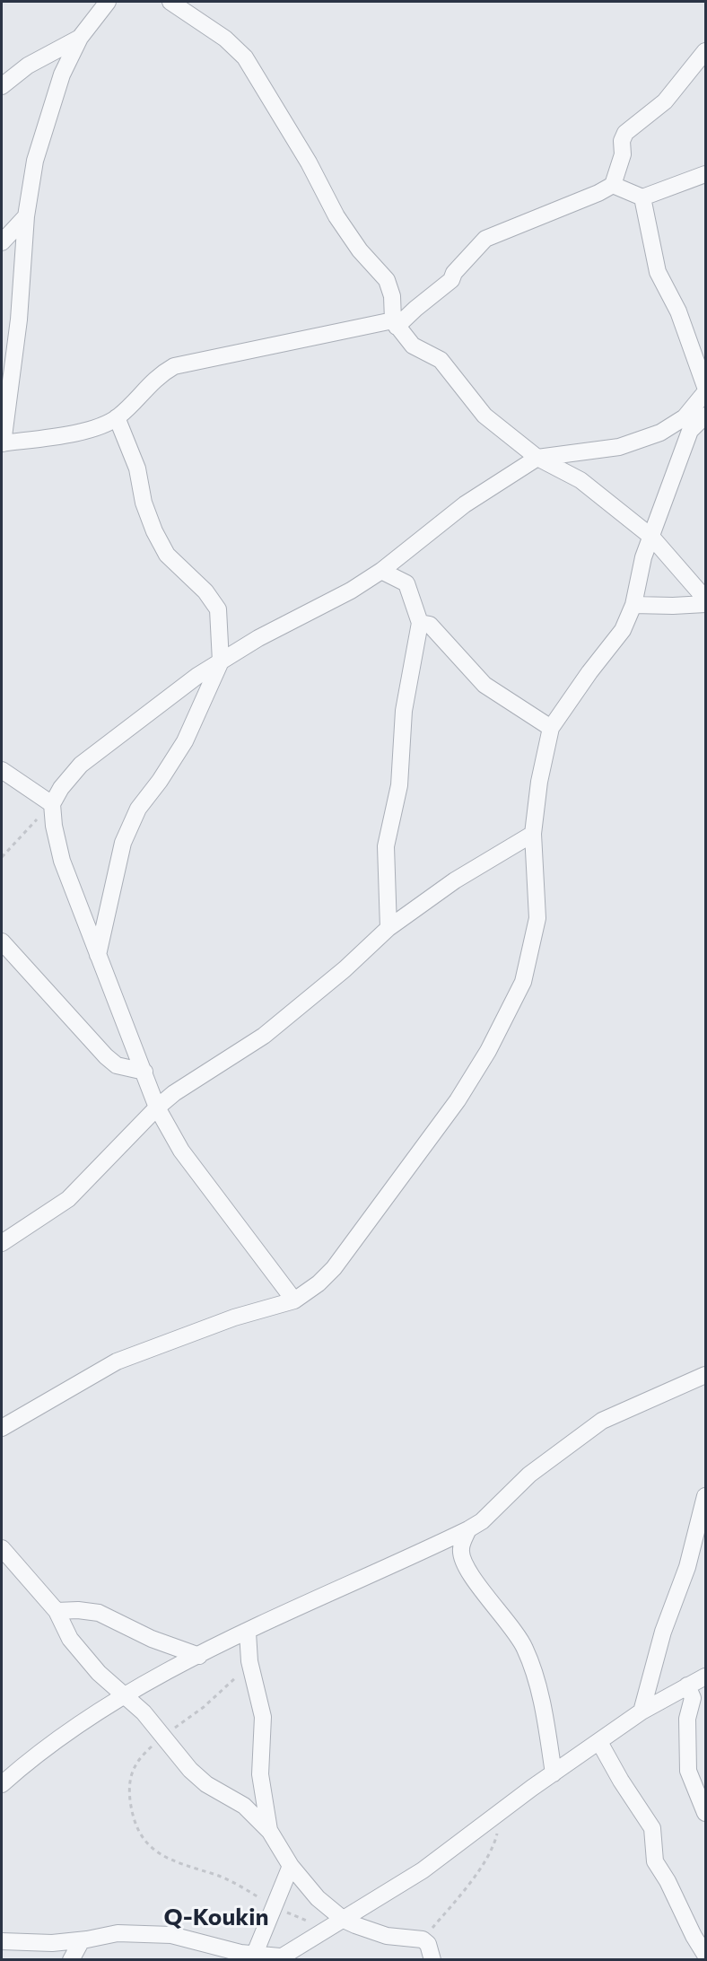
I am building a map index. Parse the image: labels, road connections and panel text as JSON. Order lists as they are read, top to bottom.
{
  "districts": ["Q-Koukin"]
}
